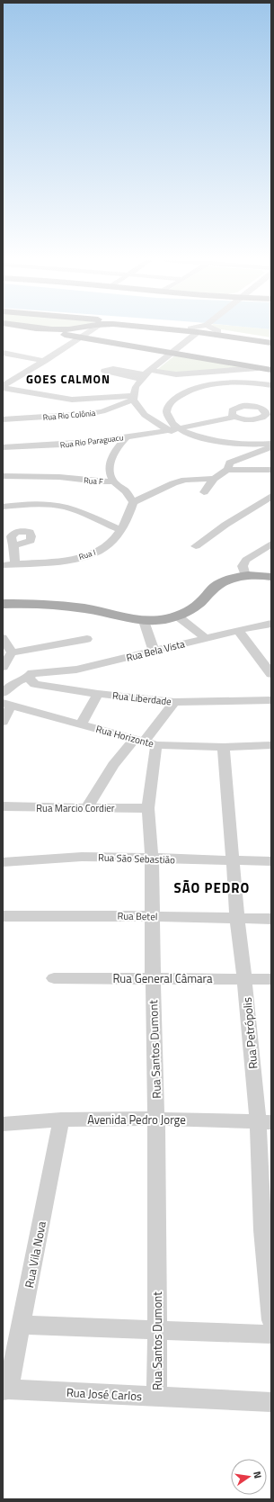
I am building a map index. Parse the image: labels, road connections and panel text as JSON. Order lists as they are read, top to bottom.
{
  "streets": {
    "street": [
      "Rua Rio Colônia",
      "Rua Rio Paraguacu",
      "Rua F",
      "Rua I",
      "Rua Bela Vista",
      "Rua Liberdade",
      "Rua Horizonte",
      "Rua Marcio Cordier",
      "Rua São Sebastião",
      "Rua Betel",
      "Rua General Câmara",
      "Rua Petrópolis",
      "Rua Santos Dumont",
      "Avenida Pedro Jorge",
      "Rua Vila Nova",
      "Rua José Carlos"
    ]
  },
  "crossings": [
    ["Rua F", "Rua I"],
    ["Rua Bela Vista", "Rua Liberdade"],
    ["Rua Liberdade", "Rua Santos Dumont"],
    ["Rua Horizonte", "Rua Petrópolis"],
    ["Rua Horizonte", "Rua Santos Dumont"],
    ["Rua Marcio Cordier", "Rua Santos Dumont"],
    ["Rua São Sebastião", "Rua Petrópolis"],
    ["Rua São Sebastião", "Rua Santos Dumont"],
    ["Rua Betel", "Rua Petrópolis"],
    ["Rua Betel", "Rua Santos Dumont"],
    ["Rua General Câmara", "Rua Petrópolis"],
    ["Rua General Câmara", "Rua Santos Dumont"],
    ["Rua Petrópolis", "Avenida Pedro Jorge"],
    ["Rua Santos Dumont", "Avenida Pedro Jorge"],
    ["Rua Santos Dumont", "Rua José Carlos"],
    ["Avenida Pedro Jorge", "Rua Vila Nova"],
    ["Rua Vila Nova", "Rua José Carlos"]
  ],
  "districts": ["GOES CALMON", "SÃO PEDRO"],
  "north": "right"
}
